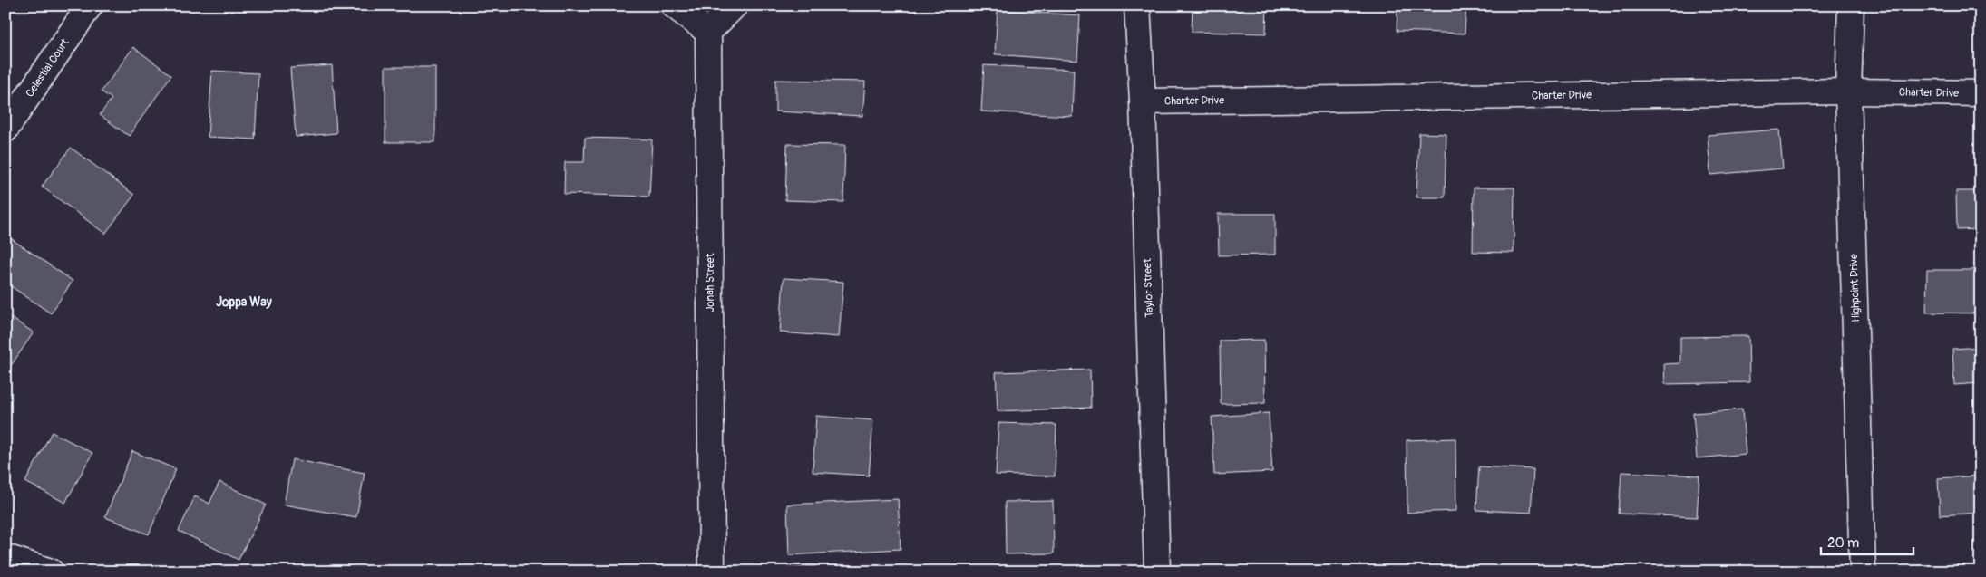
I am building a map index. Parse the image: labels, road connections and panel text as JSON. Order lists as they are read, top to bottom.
{
  "streets": {
    "street": [
      "Celestial Court",
      "Charter Drive",
      "Jonah Street",
      "Taylor Street",
      "Highpoint Drive"
    ]
  },
  "crossings": [
    ["Charter Drive", "Taylor Street"],
    ["Charter Drive", "Highpoint Drive"]
  ],
  "districts": ["Joppa Way"],
  "scale_bar": "20 m"
}
